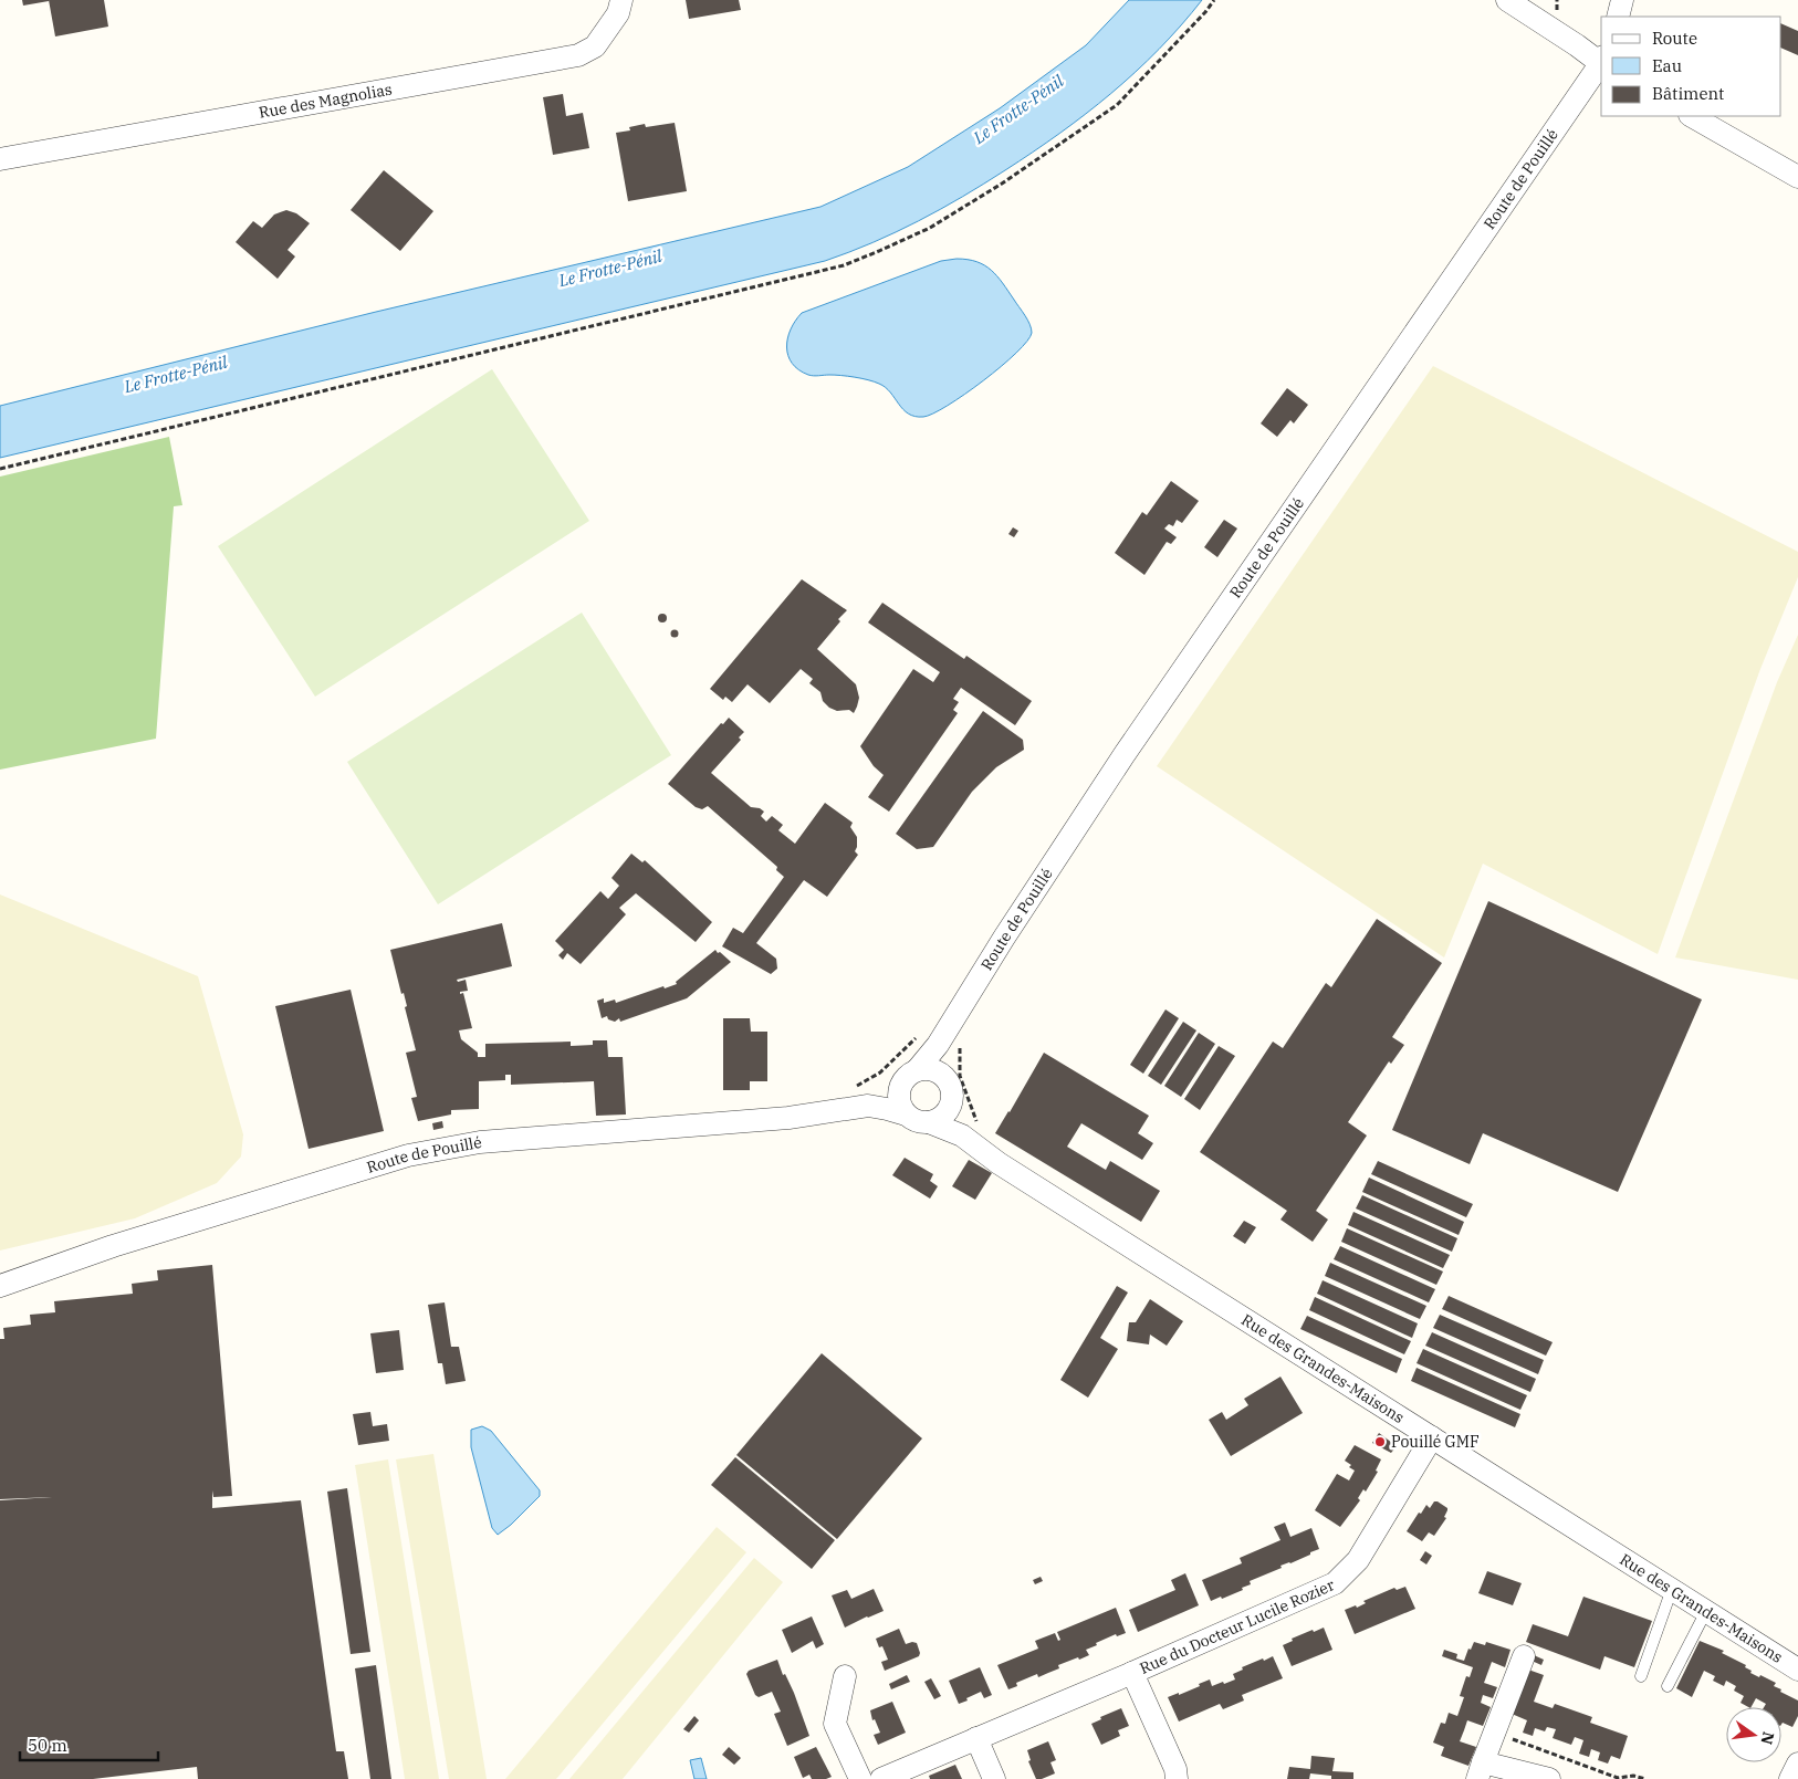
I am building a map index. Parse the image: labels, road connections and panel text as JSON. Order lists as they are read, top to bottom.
{
  "streets": {
    "street": [
      "Rue des Magnolias",
      "Route de Pouillé",
      "Rue des Grandes-Maisons",
      "Rue du Docteur Lucile Rozier"
    ]
  },
  "crossings": [
    ["Rue des Grandes-Maisons", "Rue du Docteur Lucile Rozier"]
  ],
  "water": ["Le Frotte-Pénil"],
  "places": ["Pouillé GMF"],
  "legend": ["Route", "Eau", "Bâtiment"],
  "scale_bar": "50 m",
  "north": "right"
}
